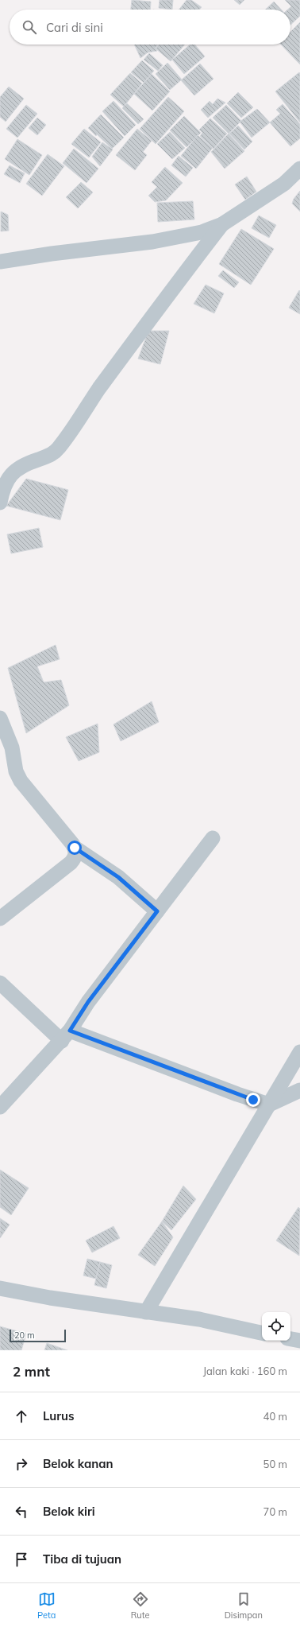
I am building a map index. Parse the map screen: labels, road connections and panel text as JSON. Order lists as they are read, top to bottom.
{
  "scale_bar": "20 m",
  "page": {
    "search": "Cari di sini",
    "scale": "20 m",
    "heading": ["2 mnt", "Jalan kaki · 160 m"],
    "list": [
      ["Lurus", "40 m"],
      ["Belok kanan", "50 m"],
      ["Belok kiri", "70 m"],
      "Tiba di tujuan"
    ],
    "nav": ["Peta", "Rute", "Disimpan"]
  }
}
